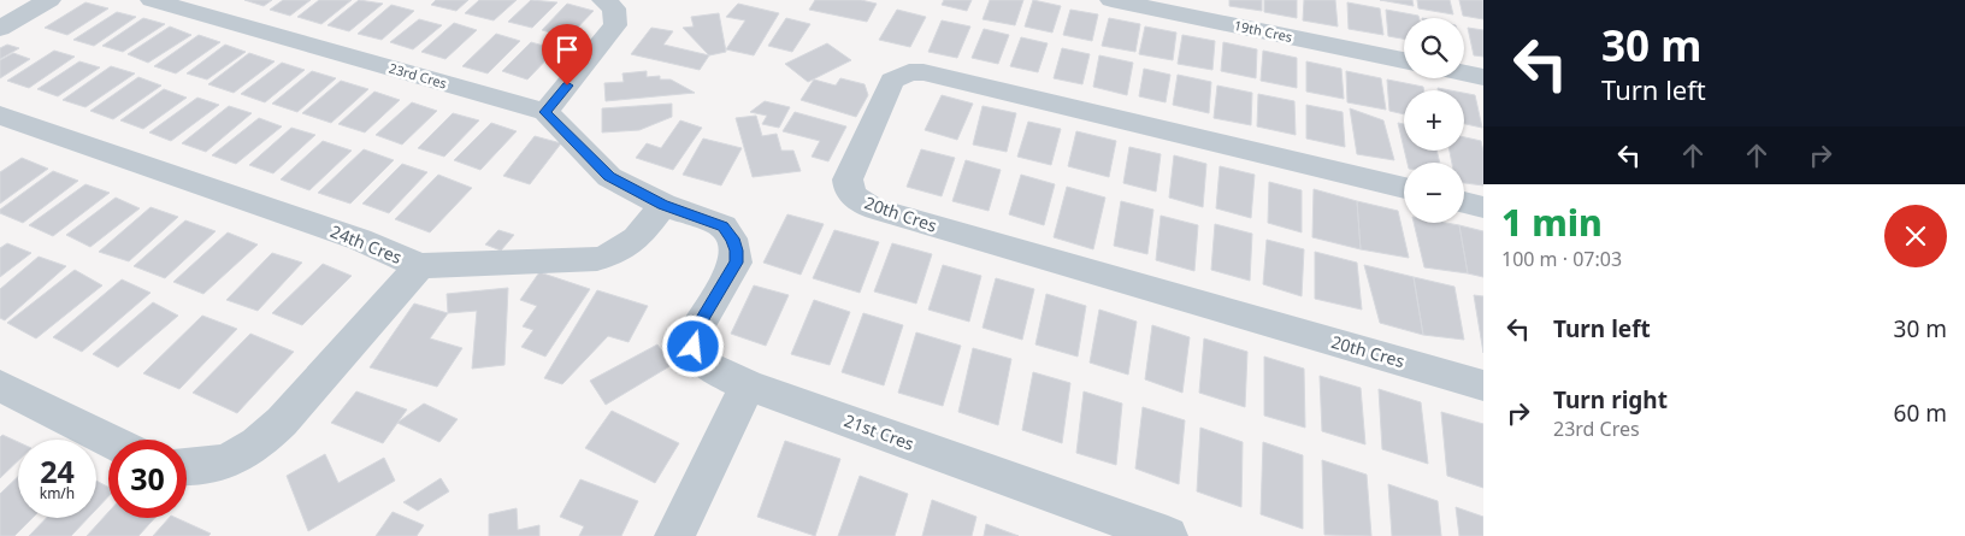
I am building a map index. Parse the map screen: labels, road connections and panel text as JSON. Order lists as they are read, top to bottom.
{
  "streets": {
    "street": [
      "19th Cres",
      "23rd Cres",
      "20th Cres",
      "24th Cres",
      "21st Cres"
    ]
  },
  "crossings": [
    ["23rd Cres", "21st Cres"]
  ],
  "page": {
    "turn": ["30 m", "Turn left"],
    "map_buttons": ["+", "−"],
    "heading": ["1 min", "100 m · 07:03"],
    "list": [
      {
        "name": "Turn left",
        "value": "30 m"
      },
      {
        "name": "Turn right",
        "note": "23rd Cres",
        "value": "60 m"
      }
    ],
    "speed": "24 km/h",
    "limit": "30"
  }
}
